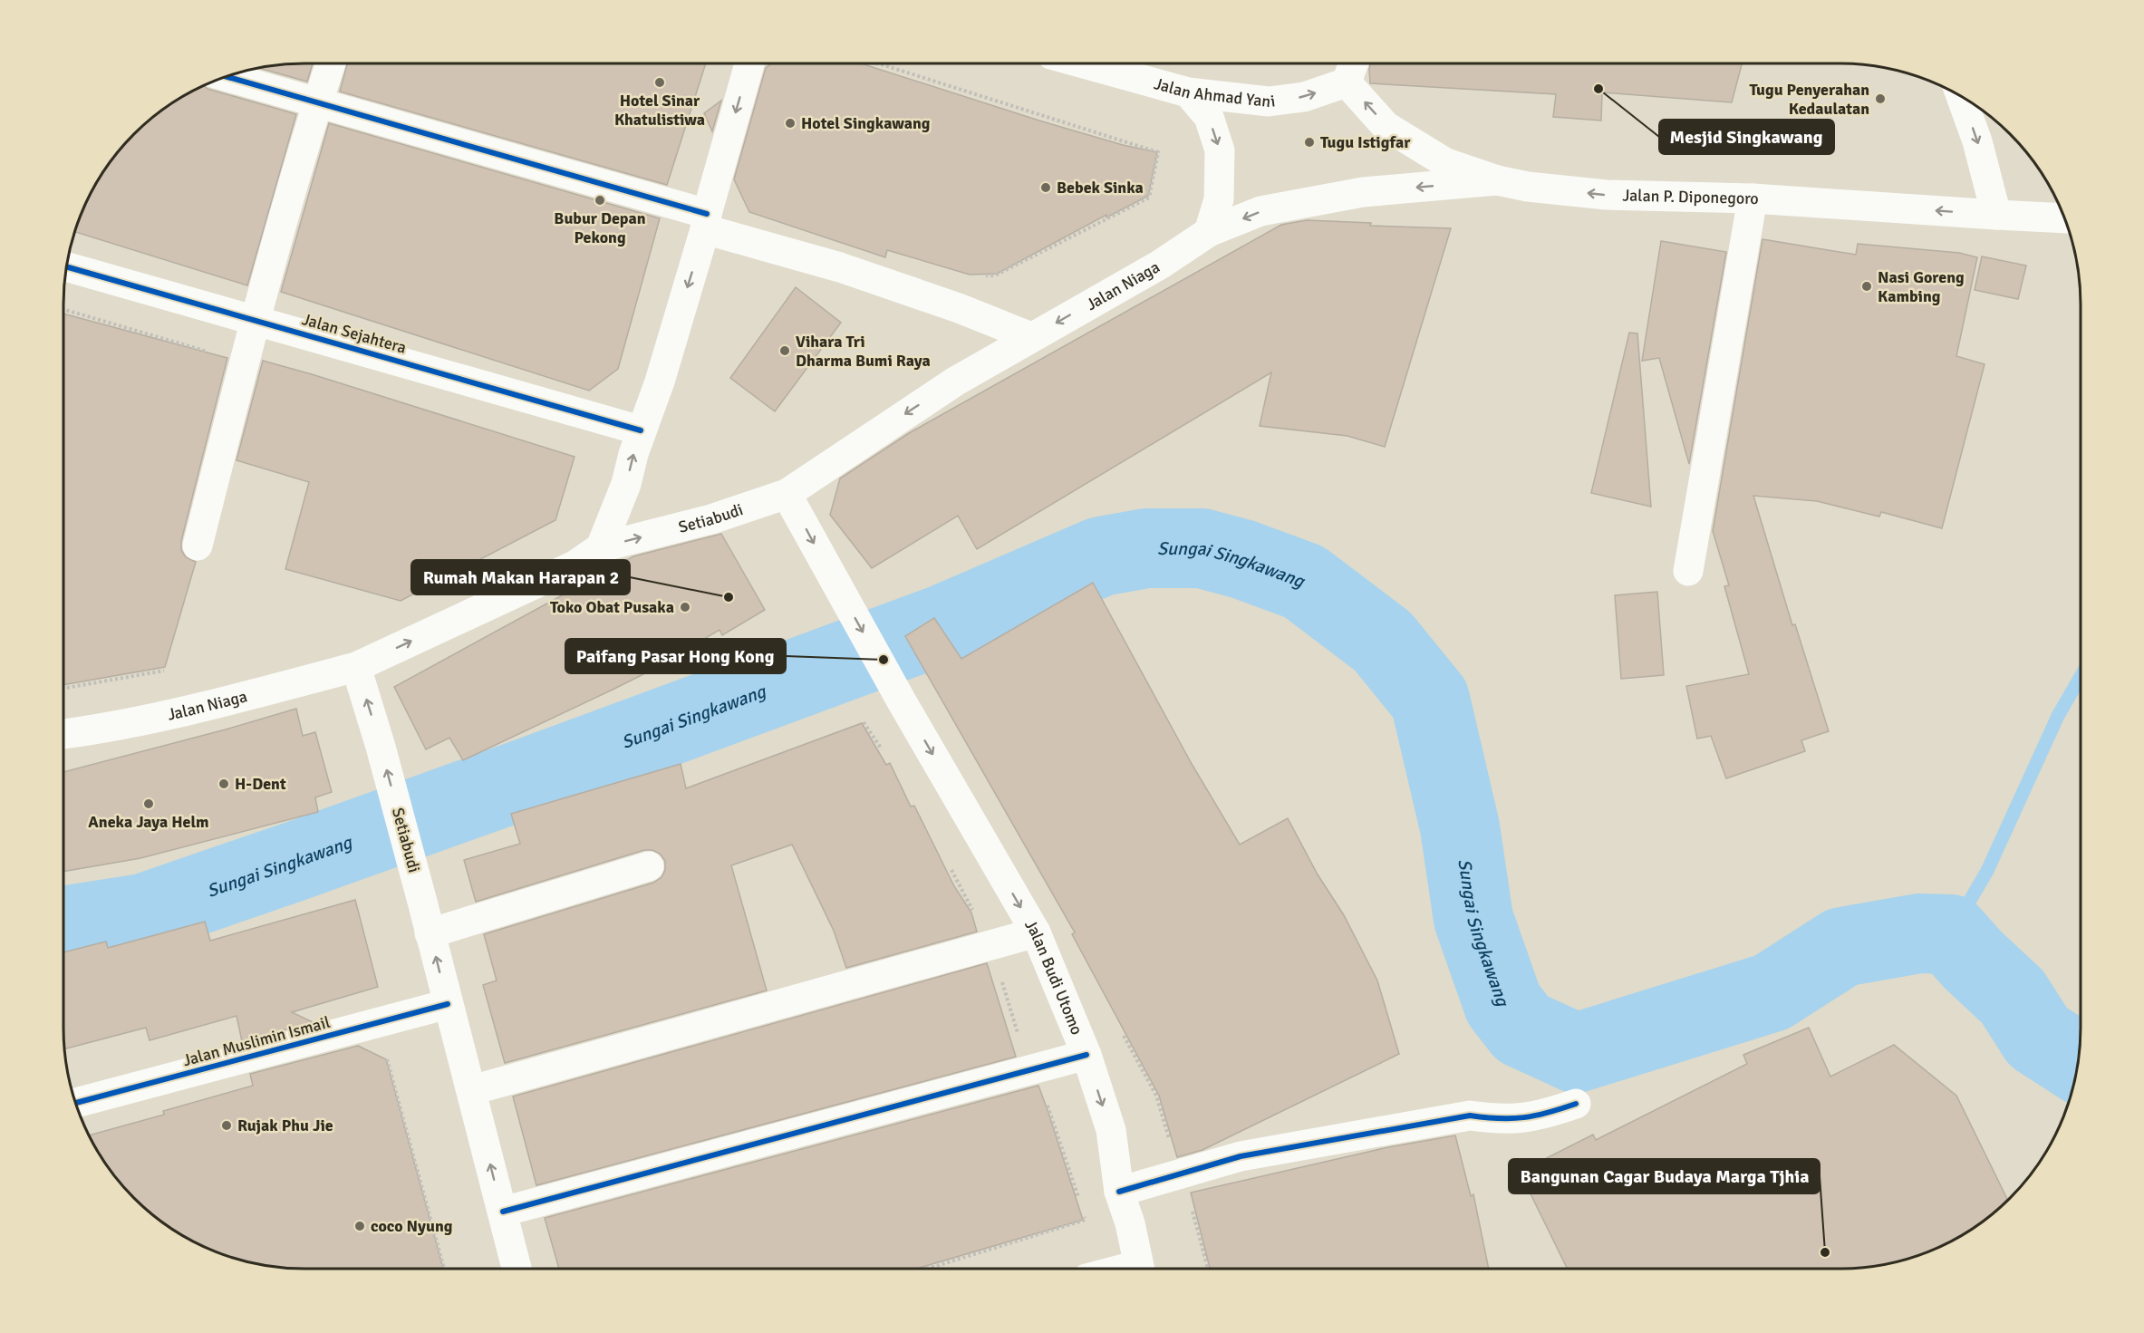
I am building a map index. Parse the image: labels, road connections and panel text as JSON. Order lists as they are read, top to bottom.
{
  "streets": {
    "street": [
      "Jalan Ahmad Yani",
      "Jalan P. Diponegoro",
      "Jalan Niaga",
      "Jalan Sejahtera",
      "Setiabudi",
      "Jalan Budi Utomo",
      "Jalan Muslimin Ismail"
    ]
  },
  "crossings": [
    ["Jalan Ahmad Yani", "Jalan P. Diponegoro"],
    ["Jalan P. Diponegoro", "Jalan Niaga"],
    ["Jalan Niaga", "Setiabudi"],
    ["Jalan Niaga", "Jalan Budi Utomo"],
    ["Setiabudi", "Jalan Budi Utomo"],
    ["Setiabudi", "Jalan Muslimin Ismail"]
  ],
  "one_way": [
    "Jalan Ahmad Yani",
    "Jalan P. Diponegoro",
    "Jalan Niaga",
    "Jalan Budi Utomo"
  ],
  "water": ["Sungai Singkawang"],
  "places": [
    "Hotel Sinar Khatulistiwa",
    "Mesjid Singkawang",
    "Tugu Penyerahan Kedaulatan",
    "Hotel Singkawang",
    "Tugu Istigfar",
    "Bebek Sinka",
    "Bubur Depan Pekong",
    "Nasi Goreng Kambing",
    "Vihara Tri Dharma Bumi Raya",
    "Rumah Makan Harapan 2",
    "Toko Obat Pusaka",
    "Paifang Pasar Hong Kong",
    "H-Dent",
    "Aneka Jaya Helm",
    "Rujak Phu Jie",
    "coco Nyung",
    "Bangunan Cagar Budaya Marga Tjhia"
  ]
}
